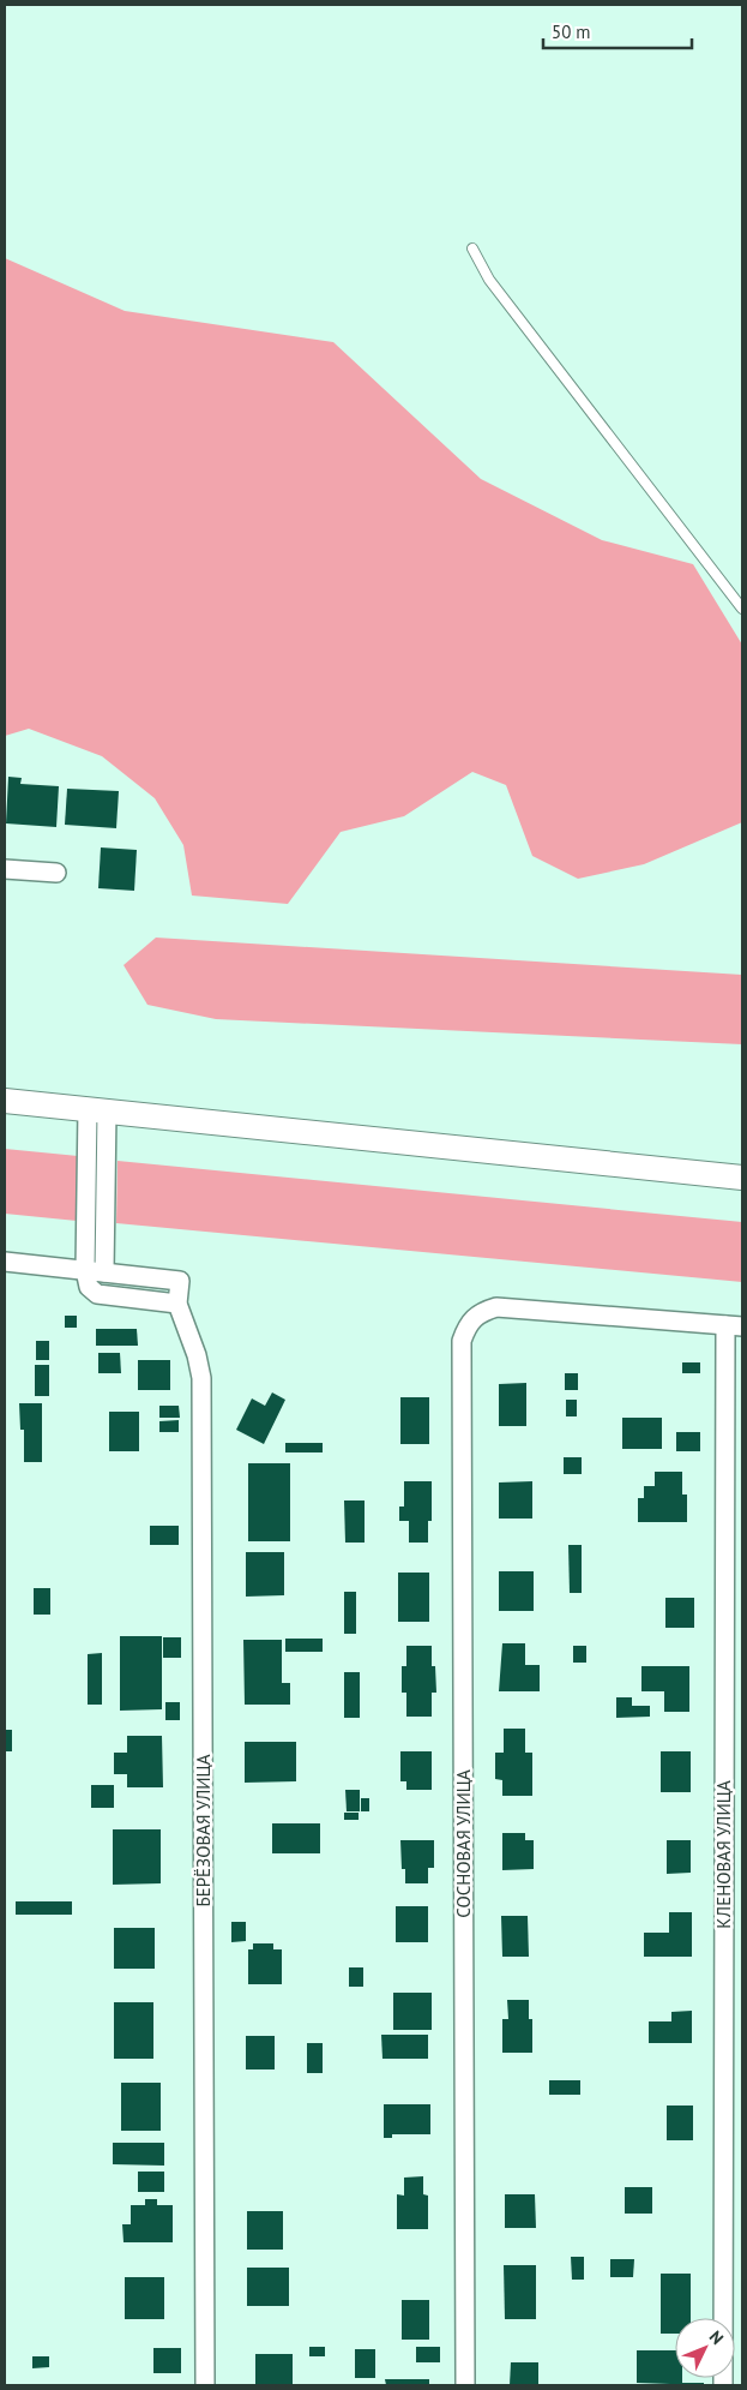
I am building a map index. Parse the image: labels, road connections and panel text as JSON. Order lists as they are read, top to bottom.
{
  "streets": {
    "street": ["БЕРЁЗОВАЯ УЛИЦА", "СОСНОВАЯ УЛИЦА", "КЛЕНОВАЯ УЛИЦА"]
  },
  "crossings": [
    ["СОСНОВАЯ УЛИЦА", "КЛЕНОВАЯ УЛИЦА"]
  ],
  "scale_bar": "50 m",
  "north": "top right"
}
